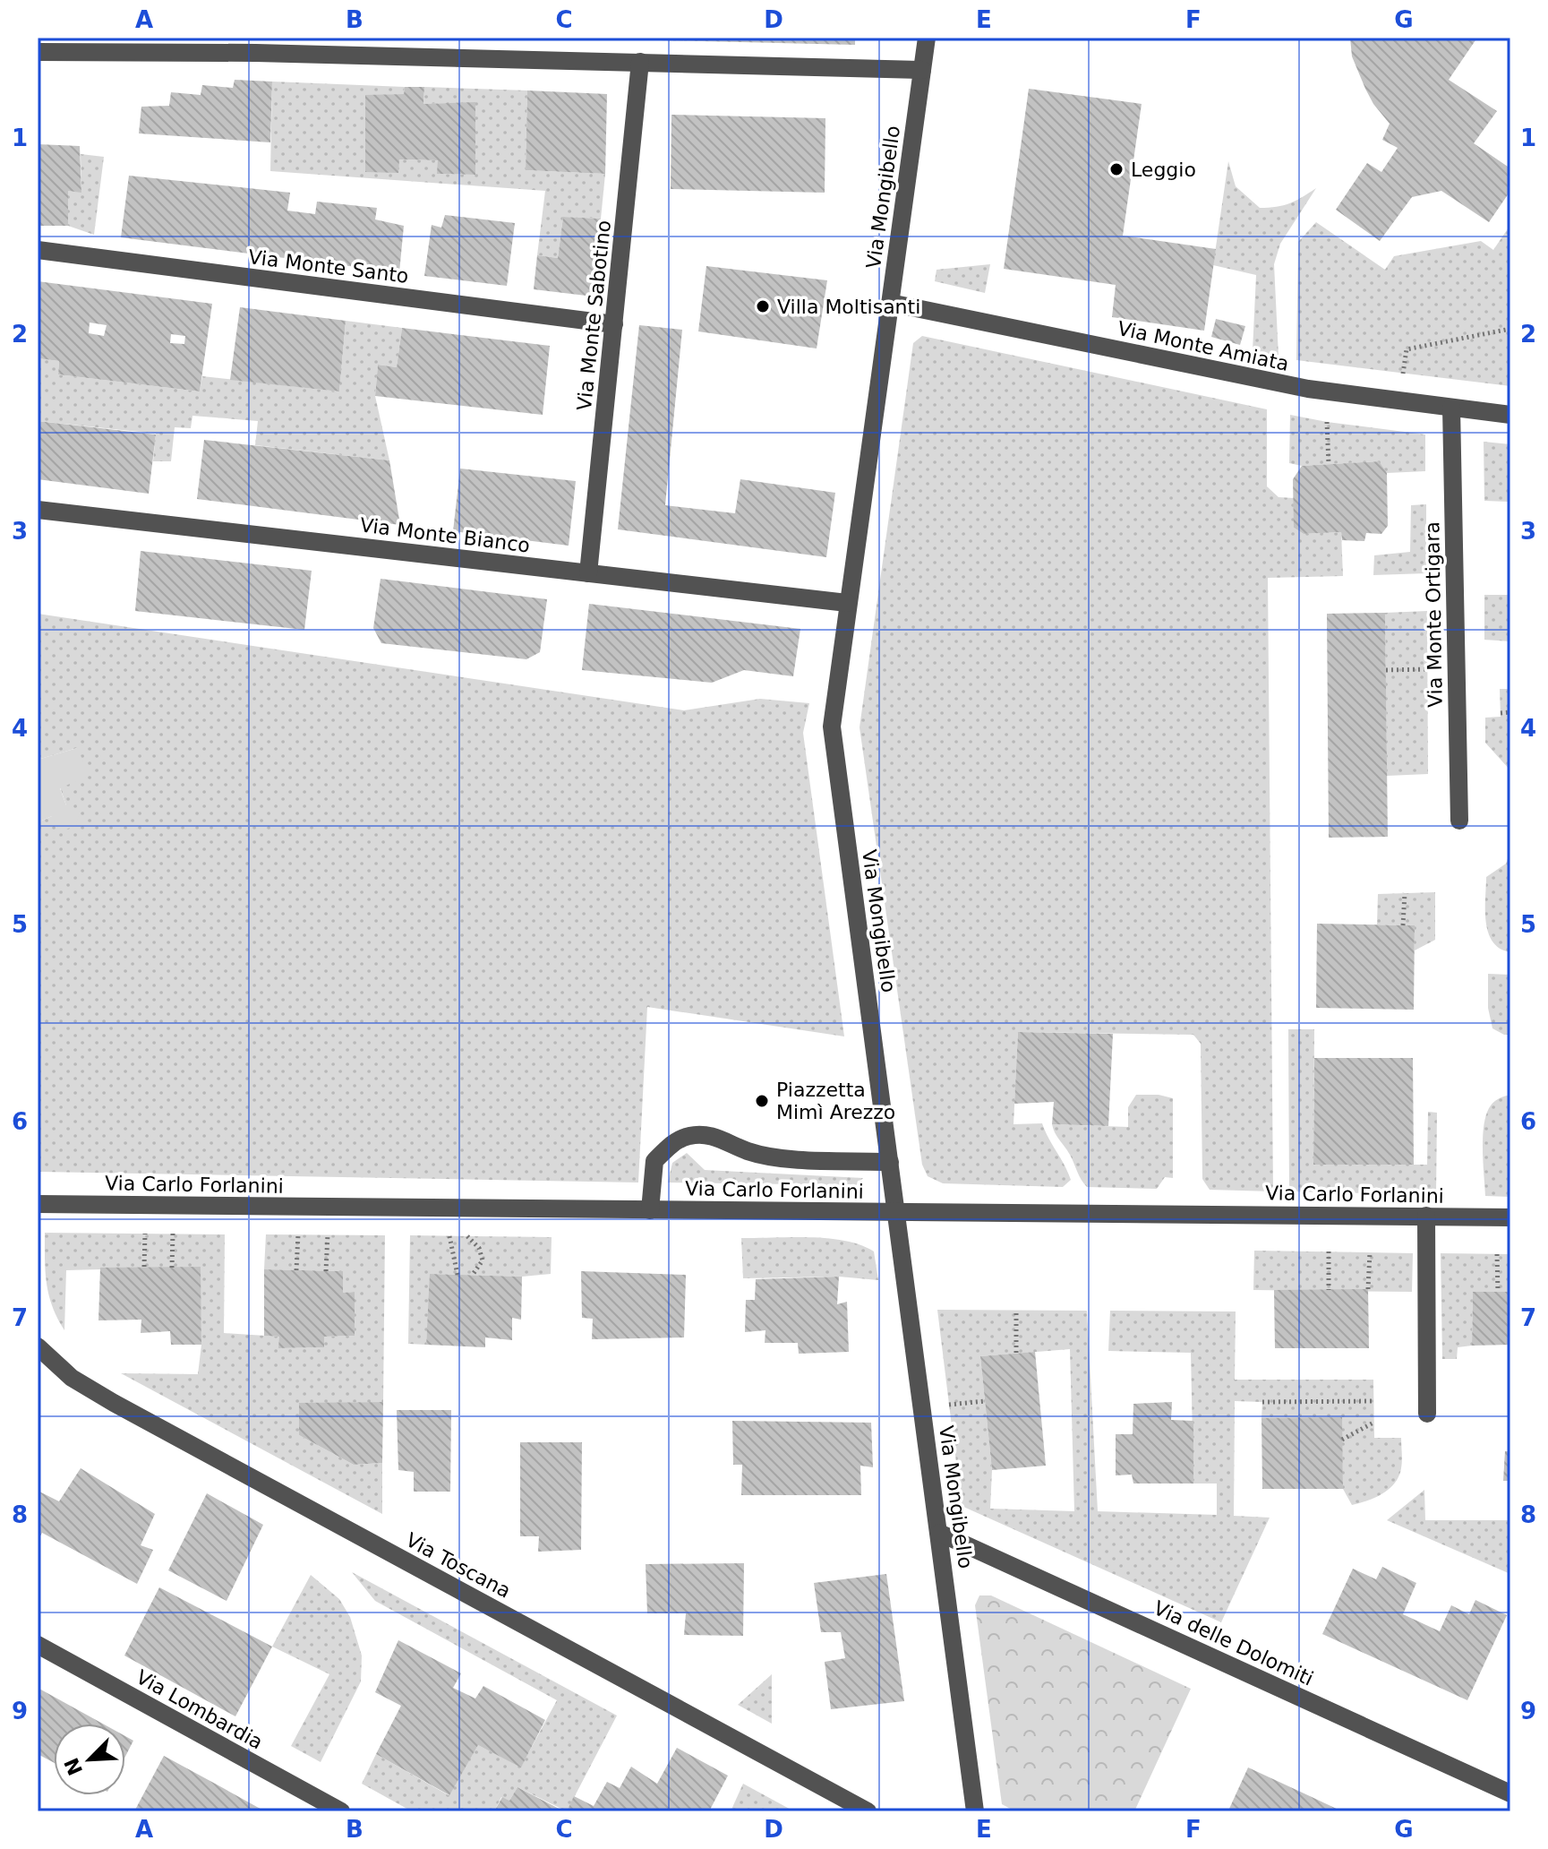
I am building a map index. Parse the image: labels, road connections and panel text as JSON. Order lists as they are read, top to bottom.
{
  "streets": {
    "street": [
      "Via Mongibello",
      "Via Monte Santo",
      "Via Monte Sabotino",
      "Via Monte Amiata",
      "Via Monte Bianco",
      "Via Monte Ortigara",
      "Via Carlo Forlanini",
      "Via Toscana",
      "Via delle Dolomiti",
      "Via Lombardia"
    ]
  },
  "crossings": [
    ["Via Mongibello", "Via Monte Amiata"],
    ["Via Mongibello", "Via Monte Bianco"],
    ["Via Mongibello", "Via Carlo Forlanini"],
    ["Via Mongibello", "Via delle Dolomiti"],
    ["Via Monte Santo", "Via Monte Sabotino"],
    ["Via Monte Sabotino", "Via Monte Bianco"],
    ["Via Monte Amiata", "Via Monte Ortigara"]
  ],
  "places": ["Leggio", "Villa Moltisanti", "Piazzetta Mimì Arezzo"],
  "north": "bottom left",
  "grid": {
    "columns": [
      "A",
      "B",
      "C",
      "D",
      "E",
      "F",
      "G"
    ],
    "rows": [
      "1",
      "2",
      "3",
      "4",
      "5",
      "6",
      "7",
      "8",
      "9"
    ]
  }
}
